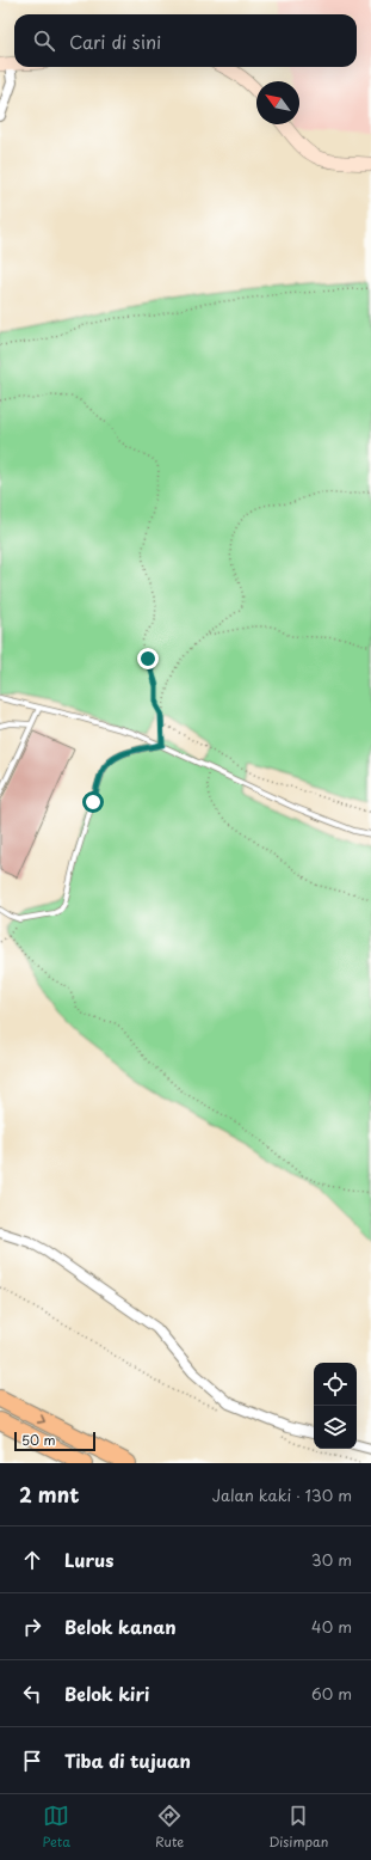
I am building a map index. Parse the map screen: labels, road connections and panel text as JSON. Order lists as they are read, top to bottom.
{
  "scale_bar": "50 m",
  "north": "top left",
  "page": {
    "search": "Cari di sini",
    "scale": "50 m",
    "heading": ["2 mnt", "Jalan kaki · 130 m"],
    "list": [
      ["Lurus", "30 m"],
      ["Belok kanan", "40 m"],
      ["Belok kiri", "60 m"],
      "Tiba di tujuan"
    ],
    "nav": ["Peta", "Rute", "Disimpan"]
  }
}
